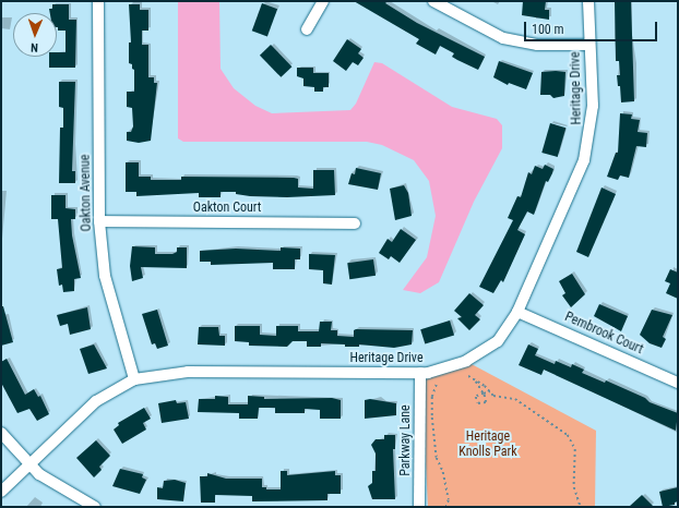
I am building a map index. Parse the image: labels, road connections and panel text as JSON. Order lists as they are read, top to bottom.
{
  "streets": {
    "street": [
      "Heritage Drive",
      "Oakton Avenue",
      "Oakton Court",
      "Pembrook Court",
      "Parkway Lane"
    ]
  },
  "crossings": [
    ["Heritage Drive", "Oakton Avenue"],
    ["Heritage Drive", "Pembrook Court"],
    ["Heritage Drive", "Parkway Lane"],
    ["Oakton Avenue", "Oakton Court"]
  ],
  "parks": ["Heritage Knolls Park"],
  "scale_bar": "100 m",
  "north": "bottom"
}
